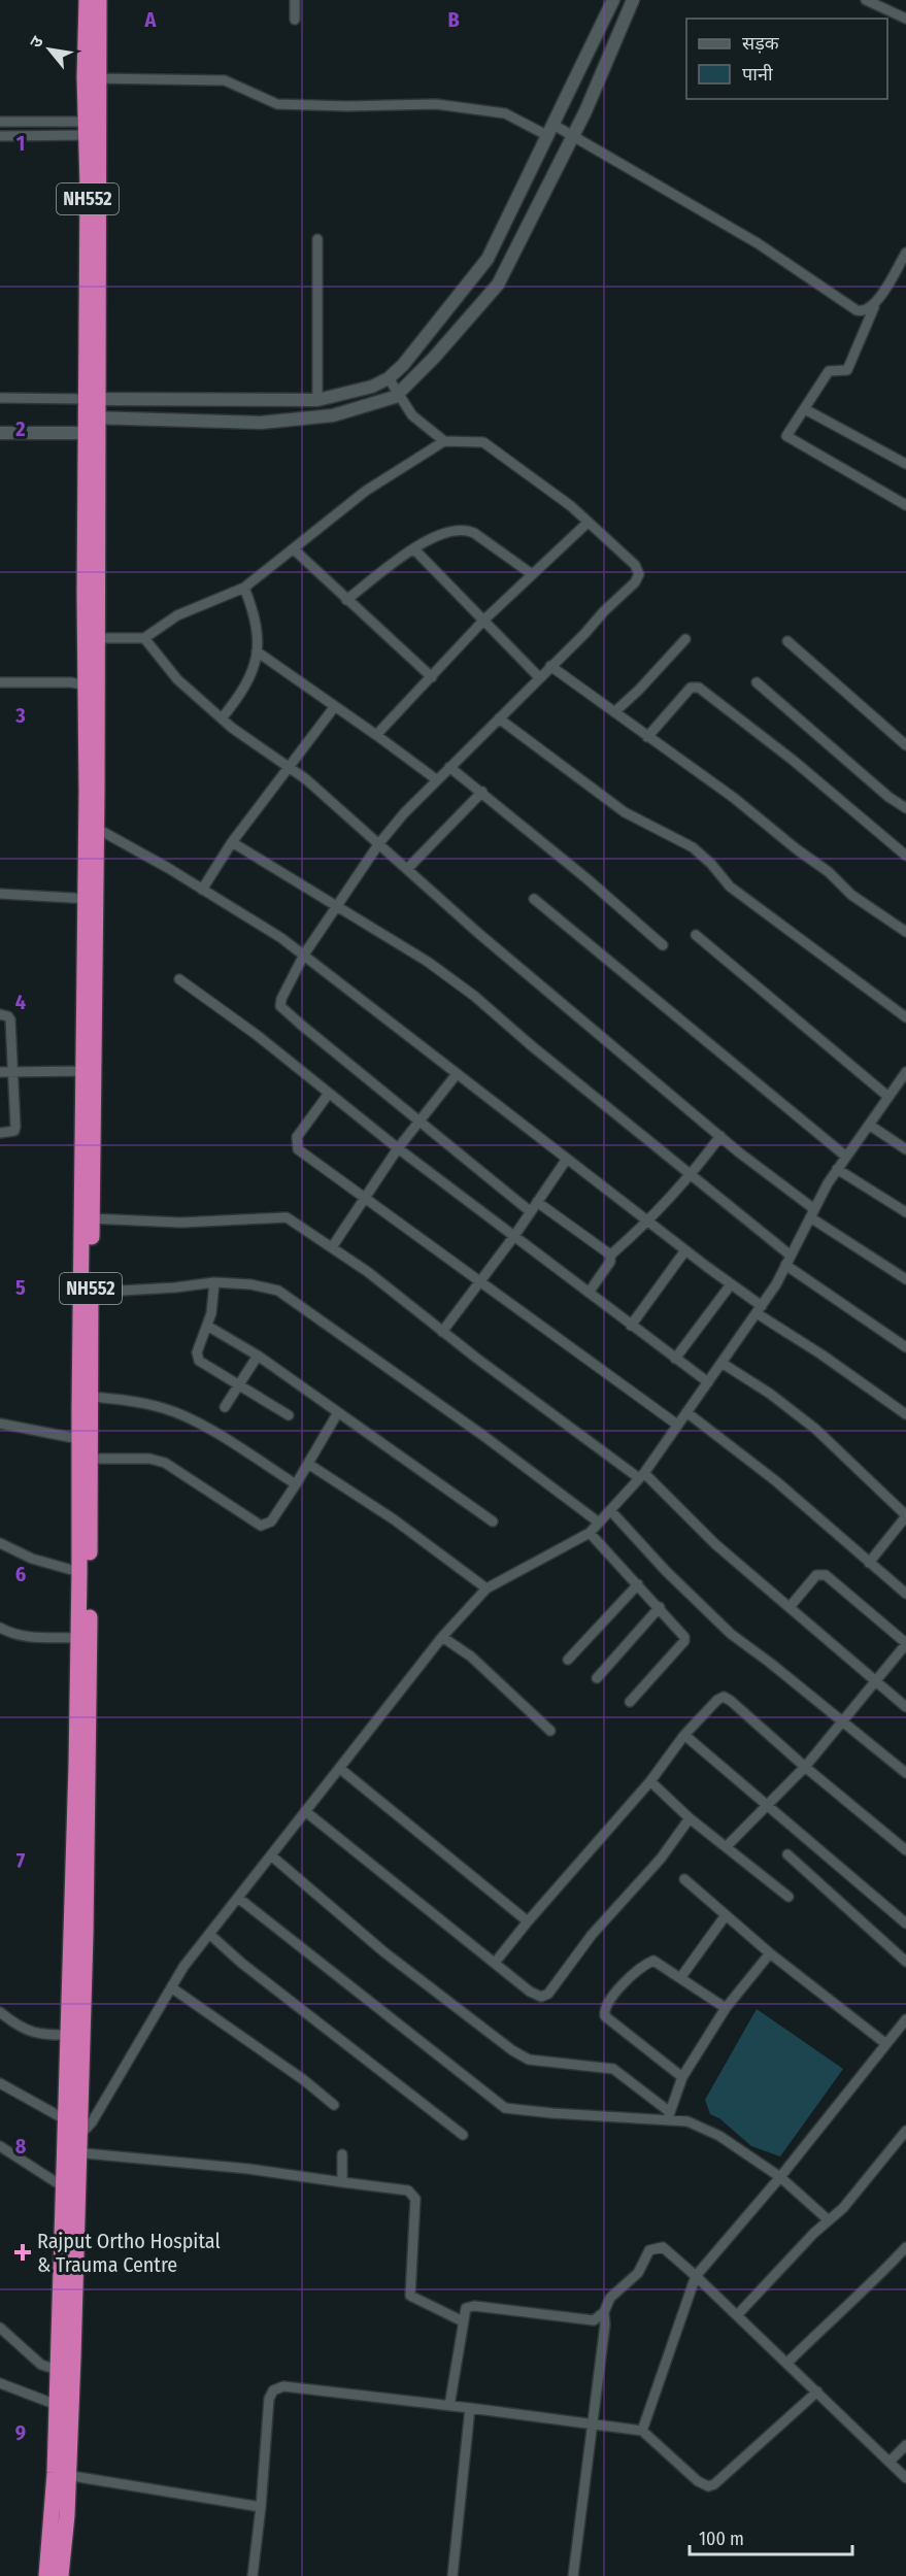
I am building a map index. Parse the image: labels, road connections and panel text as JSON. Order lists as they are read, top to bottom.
{
  "streets": {
    "highway": ["NH552"]
  },
  "places": {
    "health": ["Rajput Ortho Hospital & Trauma Centre"]
  },
  "legend": ["सड़क", "पानी"],
  "scale_bar": "100 m",
  "north": "top left",
  "grid": {
    "columns": ["A", "B"],
    "rows": [
      "1",
      "2",
      "3",
      "4",
      "5",
      "6",
      "7",
      "8",
      "9"
    ]
  }
}
